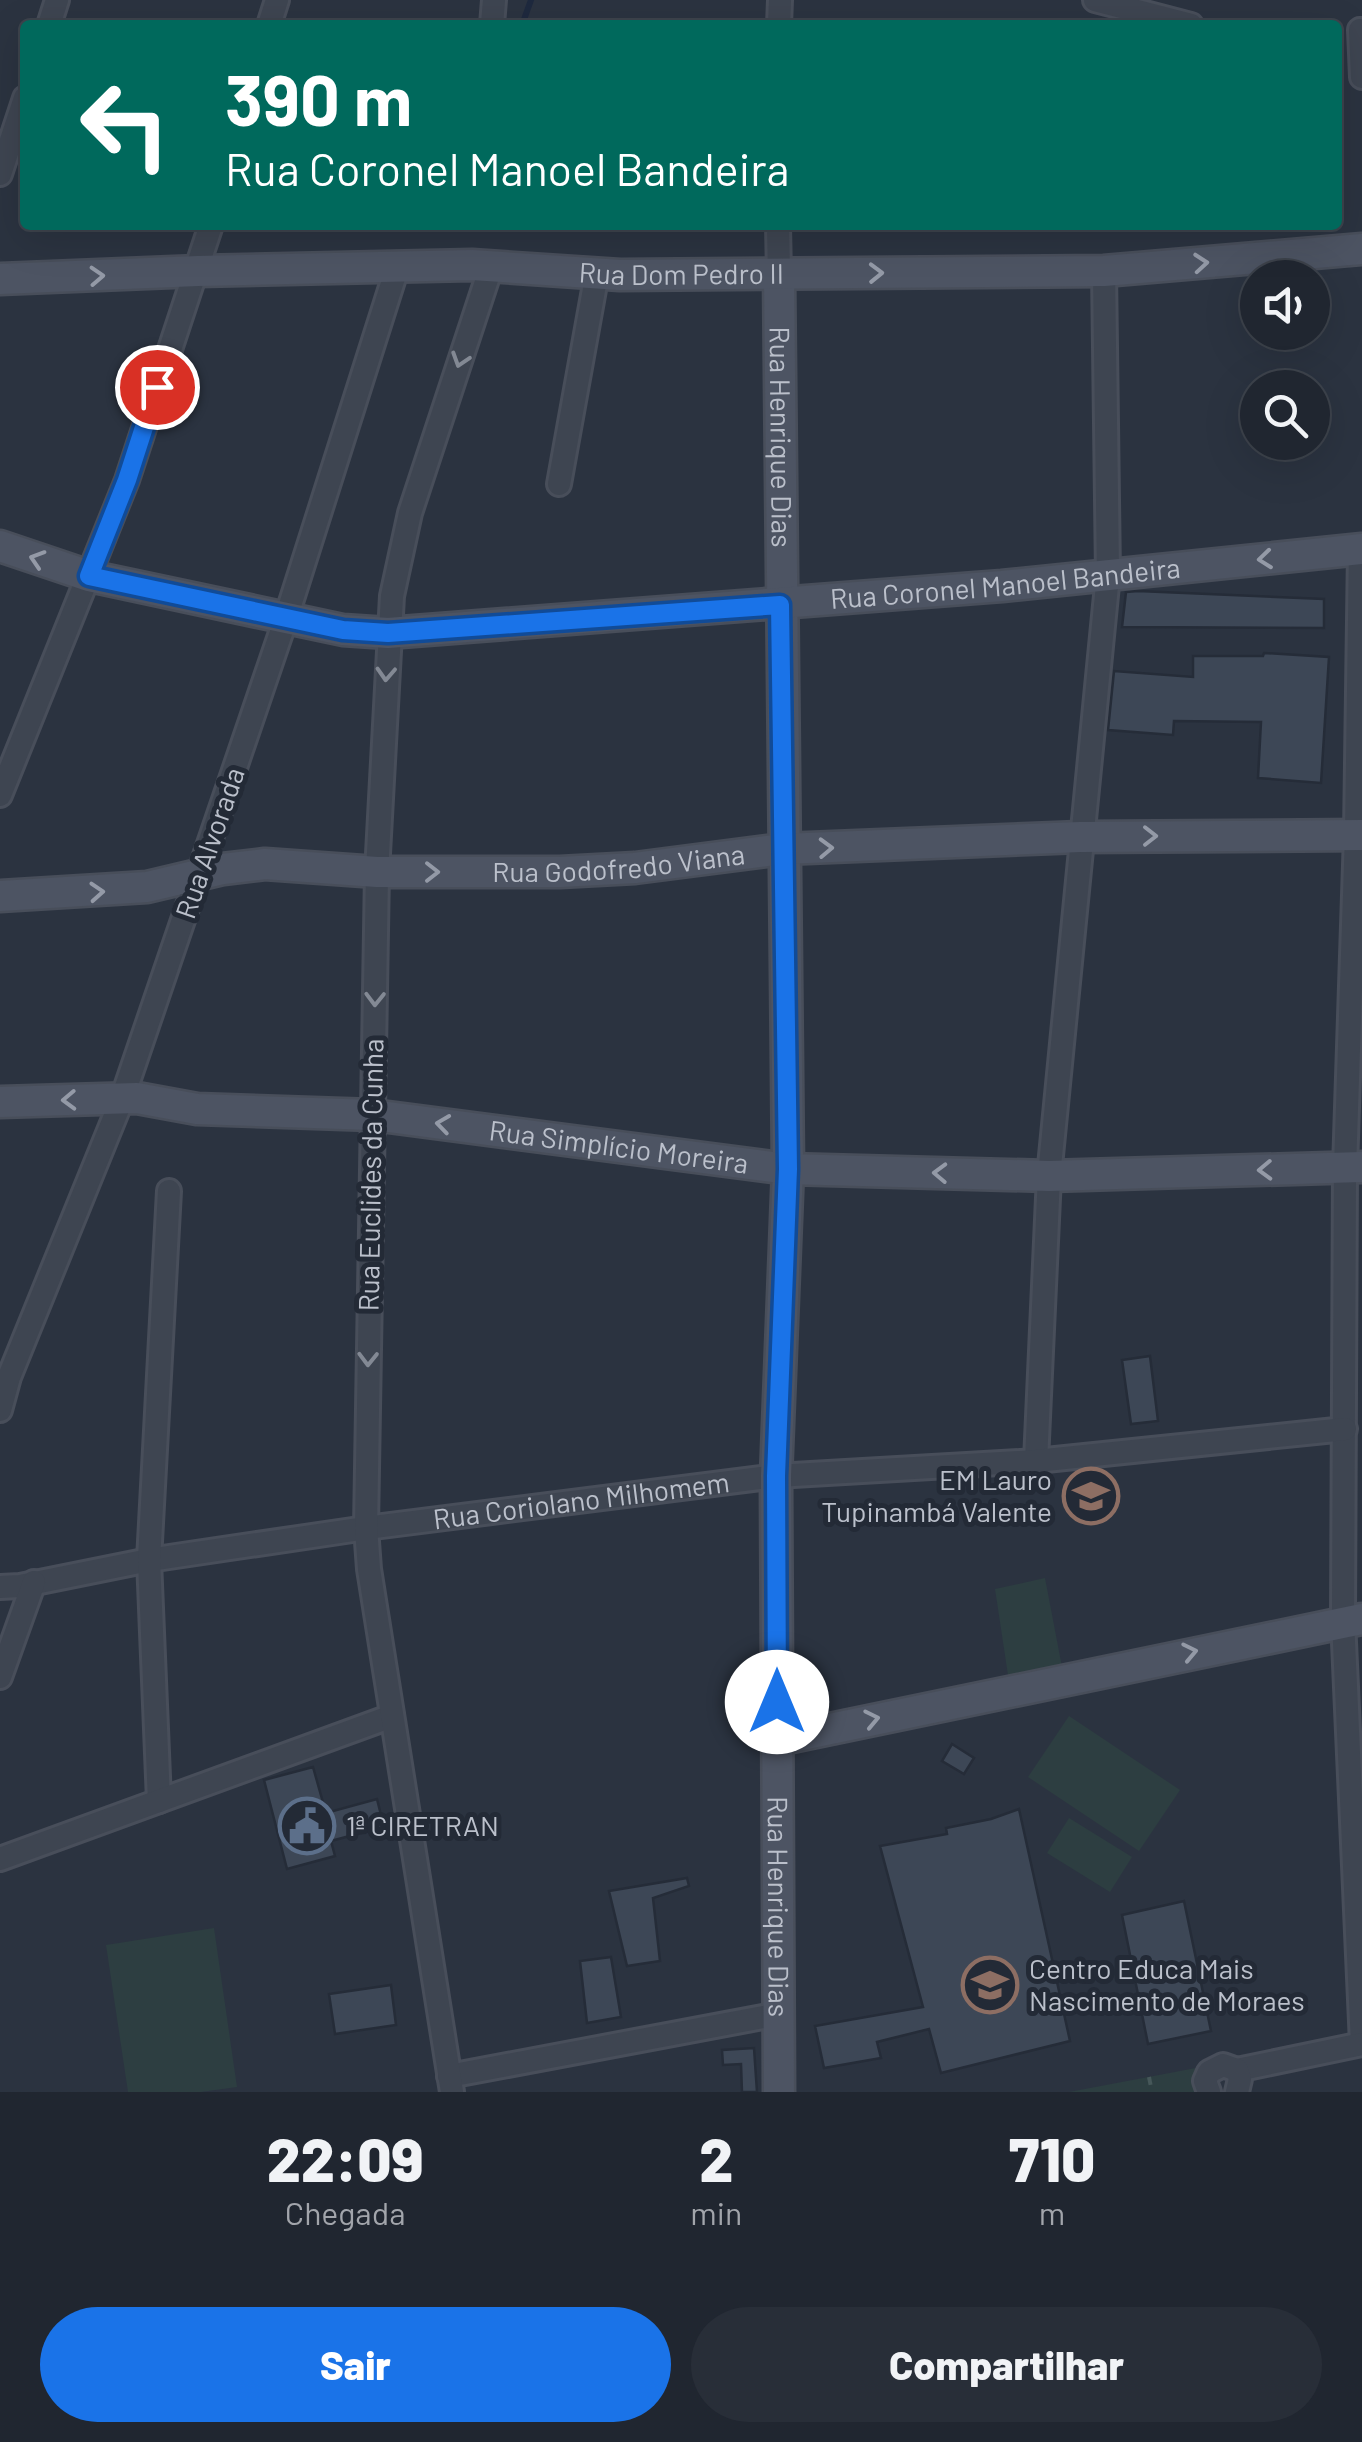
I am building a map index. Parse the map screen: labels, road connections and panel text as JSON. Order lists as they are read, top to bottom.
{
  "streets": {
    "street": [
      "Rua Dom Pedro II",
      "Rua Henrique Dias",
      "Rua Coronel Manoel Bandeira",
      "Rua Alvorada",
      "Rua Godofredo Viana",
      "Rua Simplício Moreira",
      "Rua Euclides da Cunha",
      "Rua Coriolano Milhomem"
    ]
  },
  "crossings": [
    ["Rua Dom Pedro II", "Rua Henrique Dias"],
    ["Rua Dom Pedro II", "Rua Alvorada"],
    ["Rua Dom Pedro II", "Rua Euclides da Cunha"],
    ["Rua Henrique Dias", "Rua Coronel Manoel Bandeira"],
    ["Rua Henrique Dias", "Rua Godofredo Viana"],
    ["Rua Henrique Dias", "Rua Simplício Moreira"],
    ["Rua Henrique Dias", "Rua Coriolano Milhomem"],
    ["Rua Coronel Manoel Bandeira", "Rua Alvorada"],
    ["Rua Coronel Manoel Bandeira", "Rua Euclides da Cunha"],
    ["Rua Alvorada", "Rua Godofredo Viana"],
    ["Rua Alvorada", "Rua Simplício Moreira"],
    ["Rua Godofredo Viana", "Rua Euclides da Cunha"],
    ["Rua Simplício Moreira", "Rua Euclides da Cunha"],
    ["Rua Euclides da Cunha", "Rua Coriolano Milhomem"]
  ],
  "one_way": [
    "Rua Dom Pedro II",
    "Rua Godofredo Viana",
    "Rua Simplício Moreira",
    "Rua Euclides da Cunha"
  ],
  "places": {
    "school or university": ["EM Lauro Tupinambá Valente", "Centro Educa Mais Nascimento de Moraes"],
    "public building": ["1ª CIRETRAN"]
  },
  "page": {
    "turn": ["390 m", "Rua Coronel Manoel Bandeira"],
    "eta": [
      "22:09",
      "Chegada",
      "2",
      "min",
      "710",
      "m"
    ],
    "buttons": ["Sair", "Compartilhar"]
  }
}
